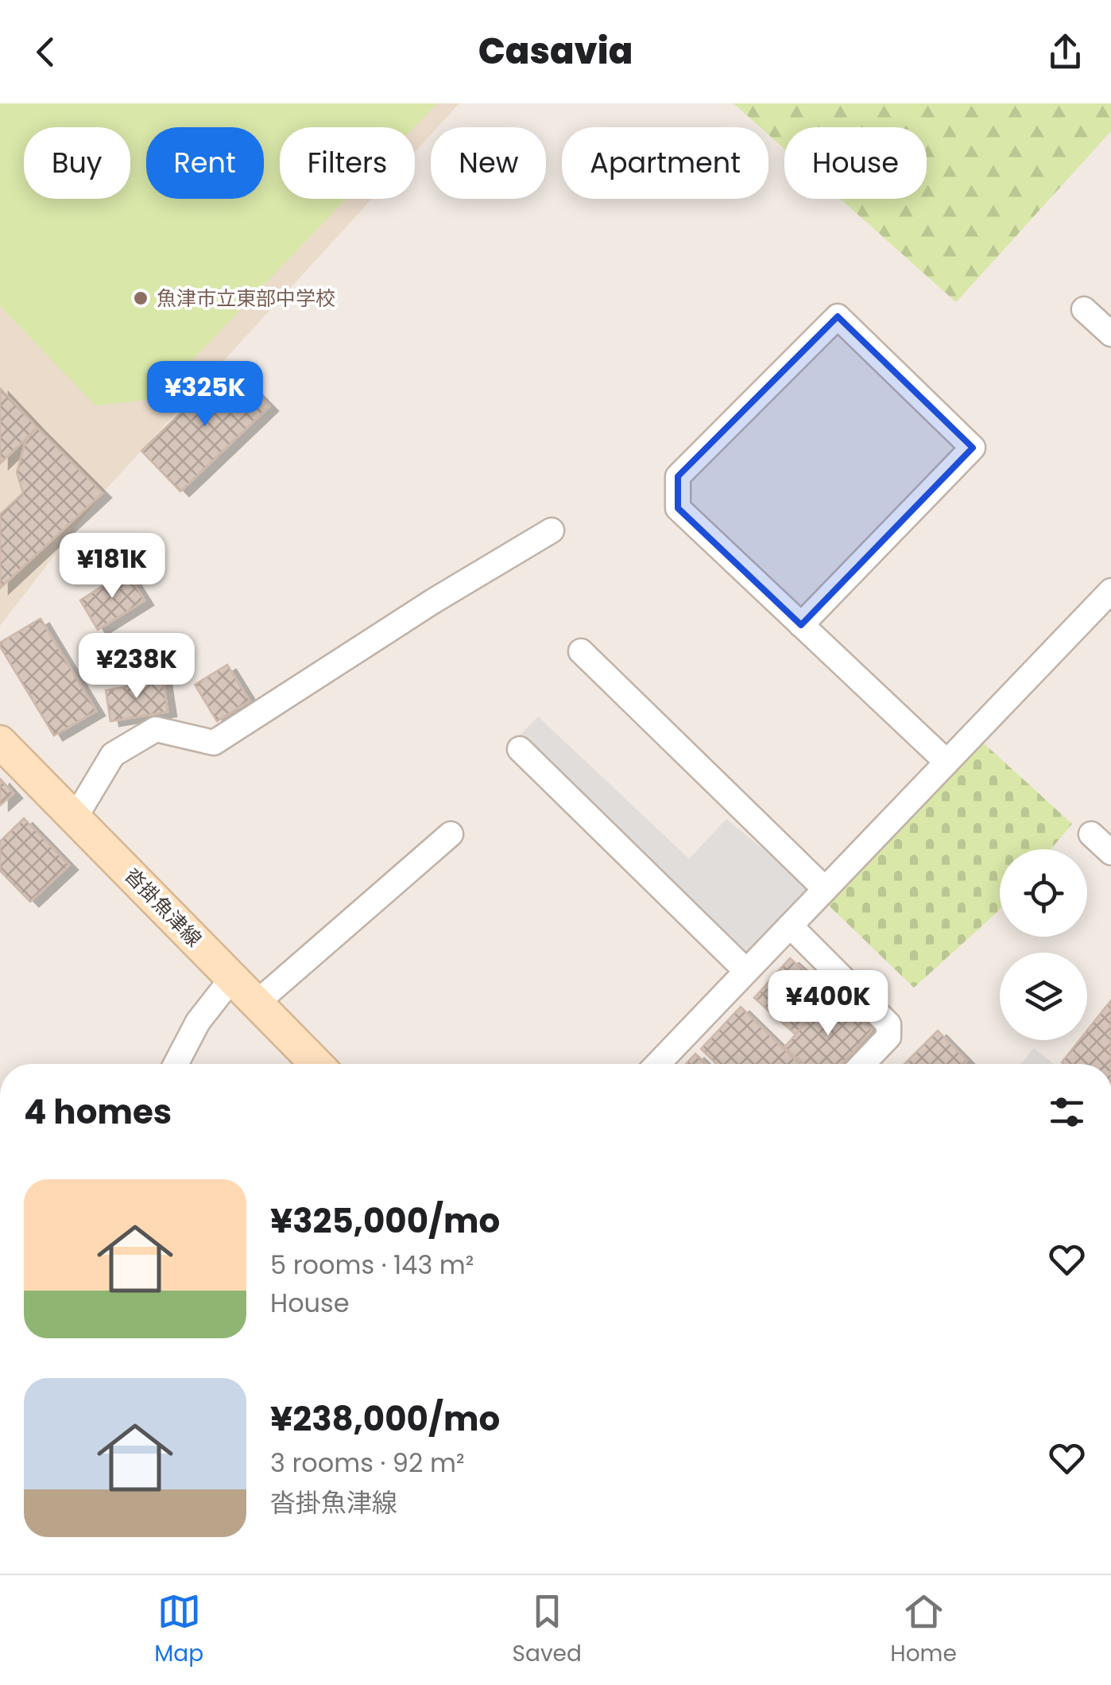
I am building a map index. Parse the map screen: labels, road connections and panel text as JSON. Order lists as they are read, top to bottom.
{
  "streets": {
    "main road": ["沓掛魚津線"]
  },
  "places": ["魚津市立東部中学校"],
  "page": {
    "header": "Casavia",
    "chip": [
      "Buy",
      "Rent",
      "Filters",
      "New",
      "Apartment",
      "House"
    ],
    "price": [
      "¥325K",
      "¥181K",
      "¥238K",
      "¥400K"
    ],
    "heading": "4 homes",
    "list": [
      {
        "name": "¥325,000/mo",
        "note": "5 rooms · 143 m² · House"
      },
      {
        "name": "¥238,000/mo",
        "note": "3 rooms · 92 m² · 沓掛魚津線"
      }
    ],
    "tabs": ["Map", "Saved", "Home"]
  }
}
